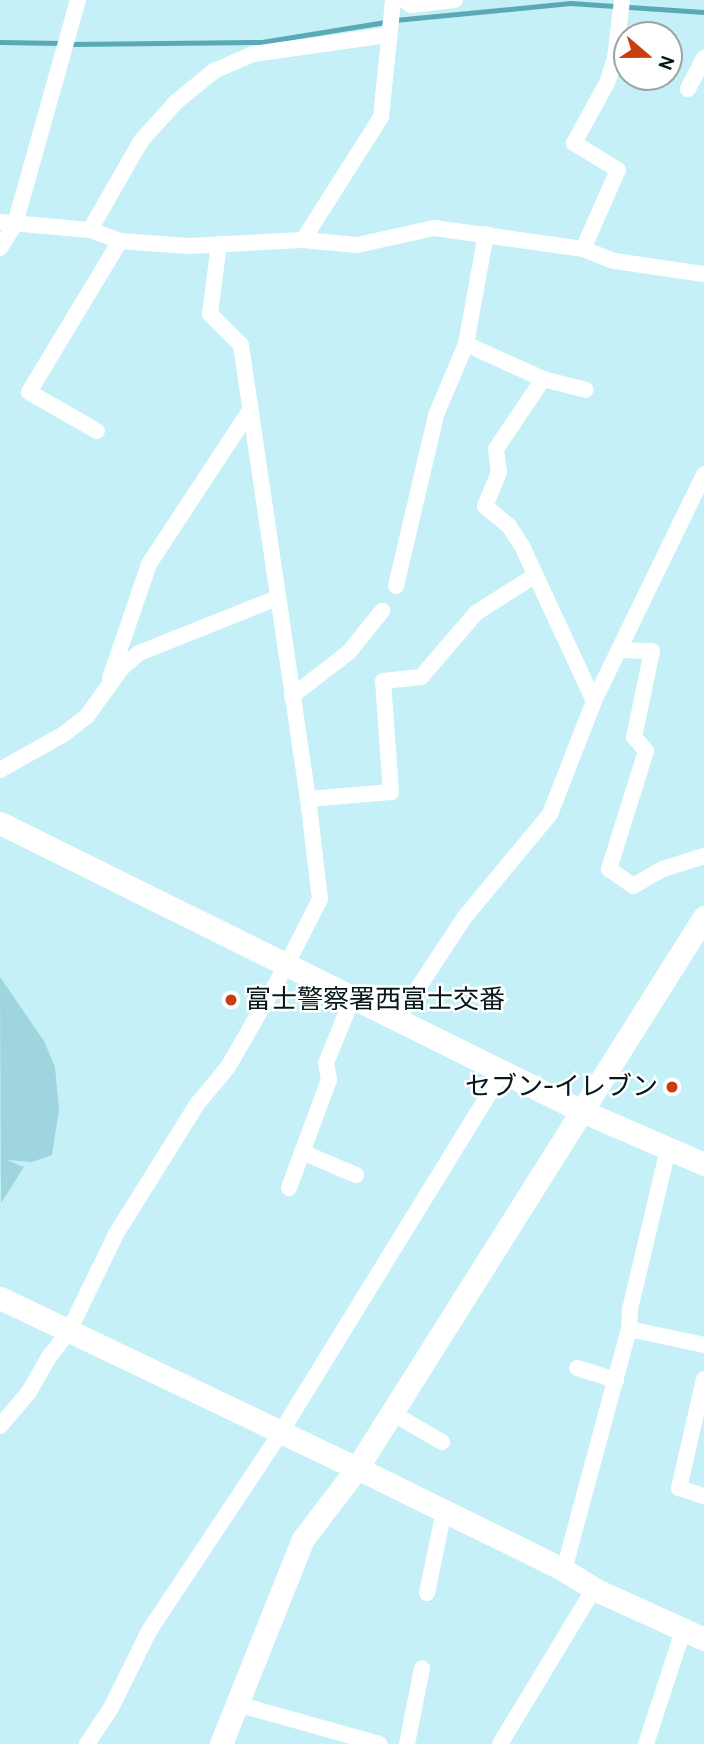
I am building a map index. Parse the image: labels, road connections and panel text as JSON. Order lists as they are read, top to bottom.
{
  "places": ["富士警察署西富士交番", "セブン-イレブン"],
  "north": "right"
}
